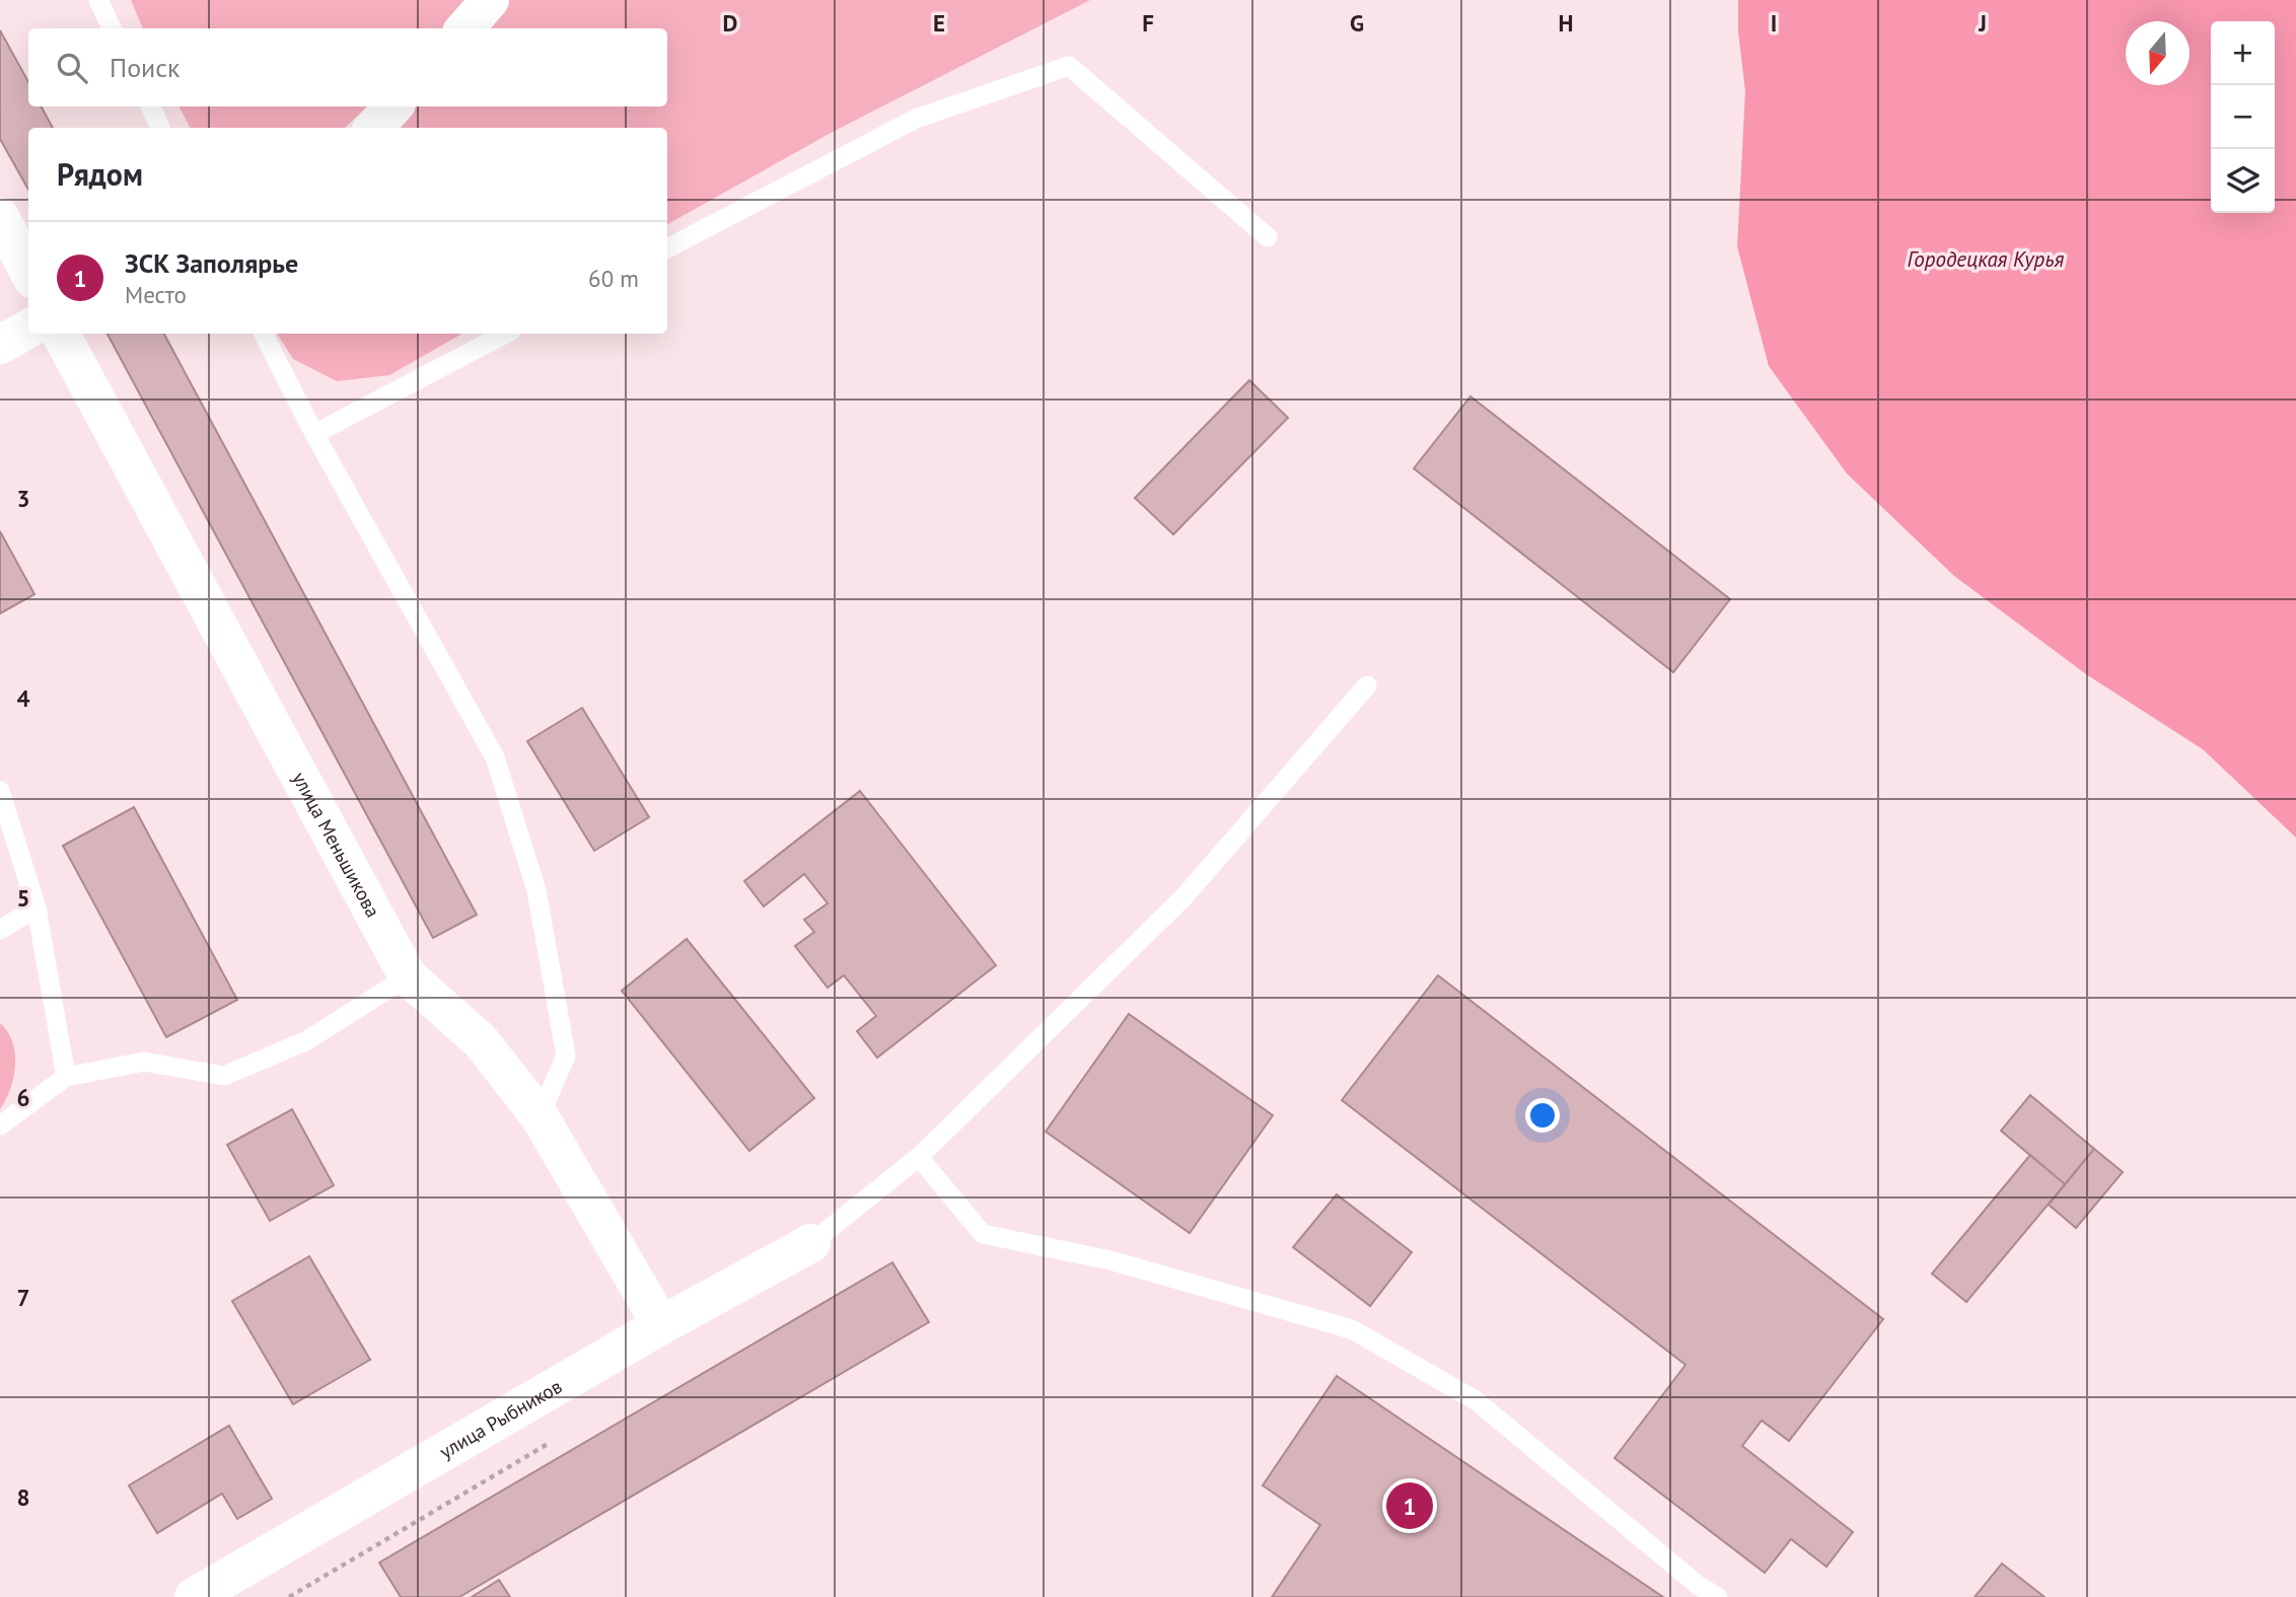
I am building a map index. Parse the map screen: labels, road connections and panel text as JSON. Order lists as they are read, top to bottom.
{
  "streets": {
    "street": ["улица Меньшикова", "улица Рыбников"]
  },
  "crossings": [
    ["улица Меньшикова", "улица Рыбников"]
  ],
  "water": ["Городецкая Курья"],
  "north": "bottom",
  "page": {
    "map_buttons": ["+", "−"],
    "search": "Поиск",
    "heading": "Рядом",
    "list": [
      {
        "mark": "1",
        "name": "ЗСК Заполярье",
        "note": "Место",
        "value": "60 m"
      }
    ],
    "pins": "1"
  },
  "grid": {
    "columns": [
      "D",
      "E",
      "F",
      "G",
      "H",
      "I",
      "J"
    ],
    "rows": [
      "3",
      "4",
      "5",
      "6",
      "7",
      "8"
    ]
  }
}
